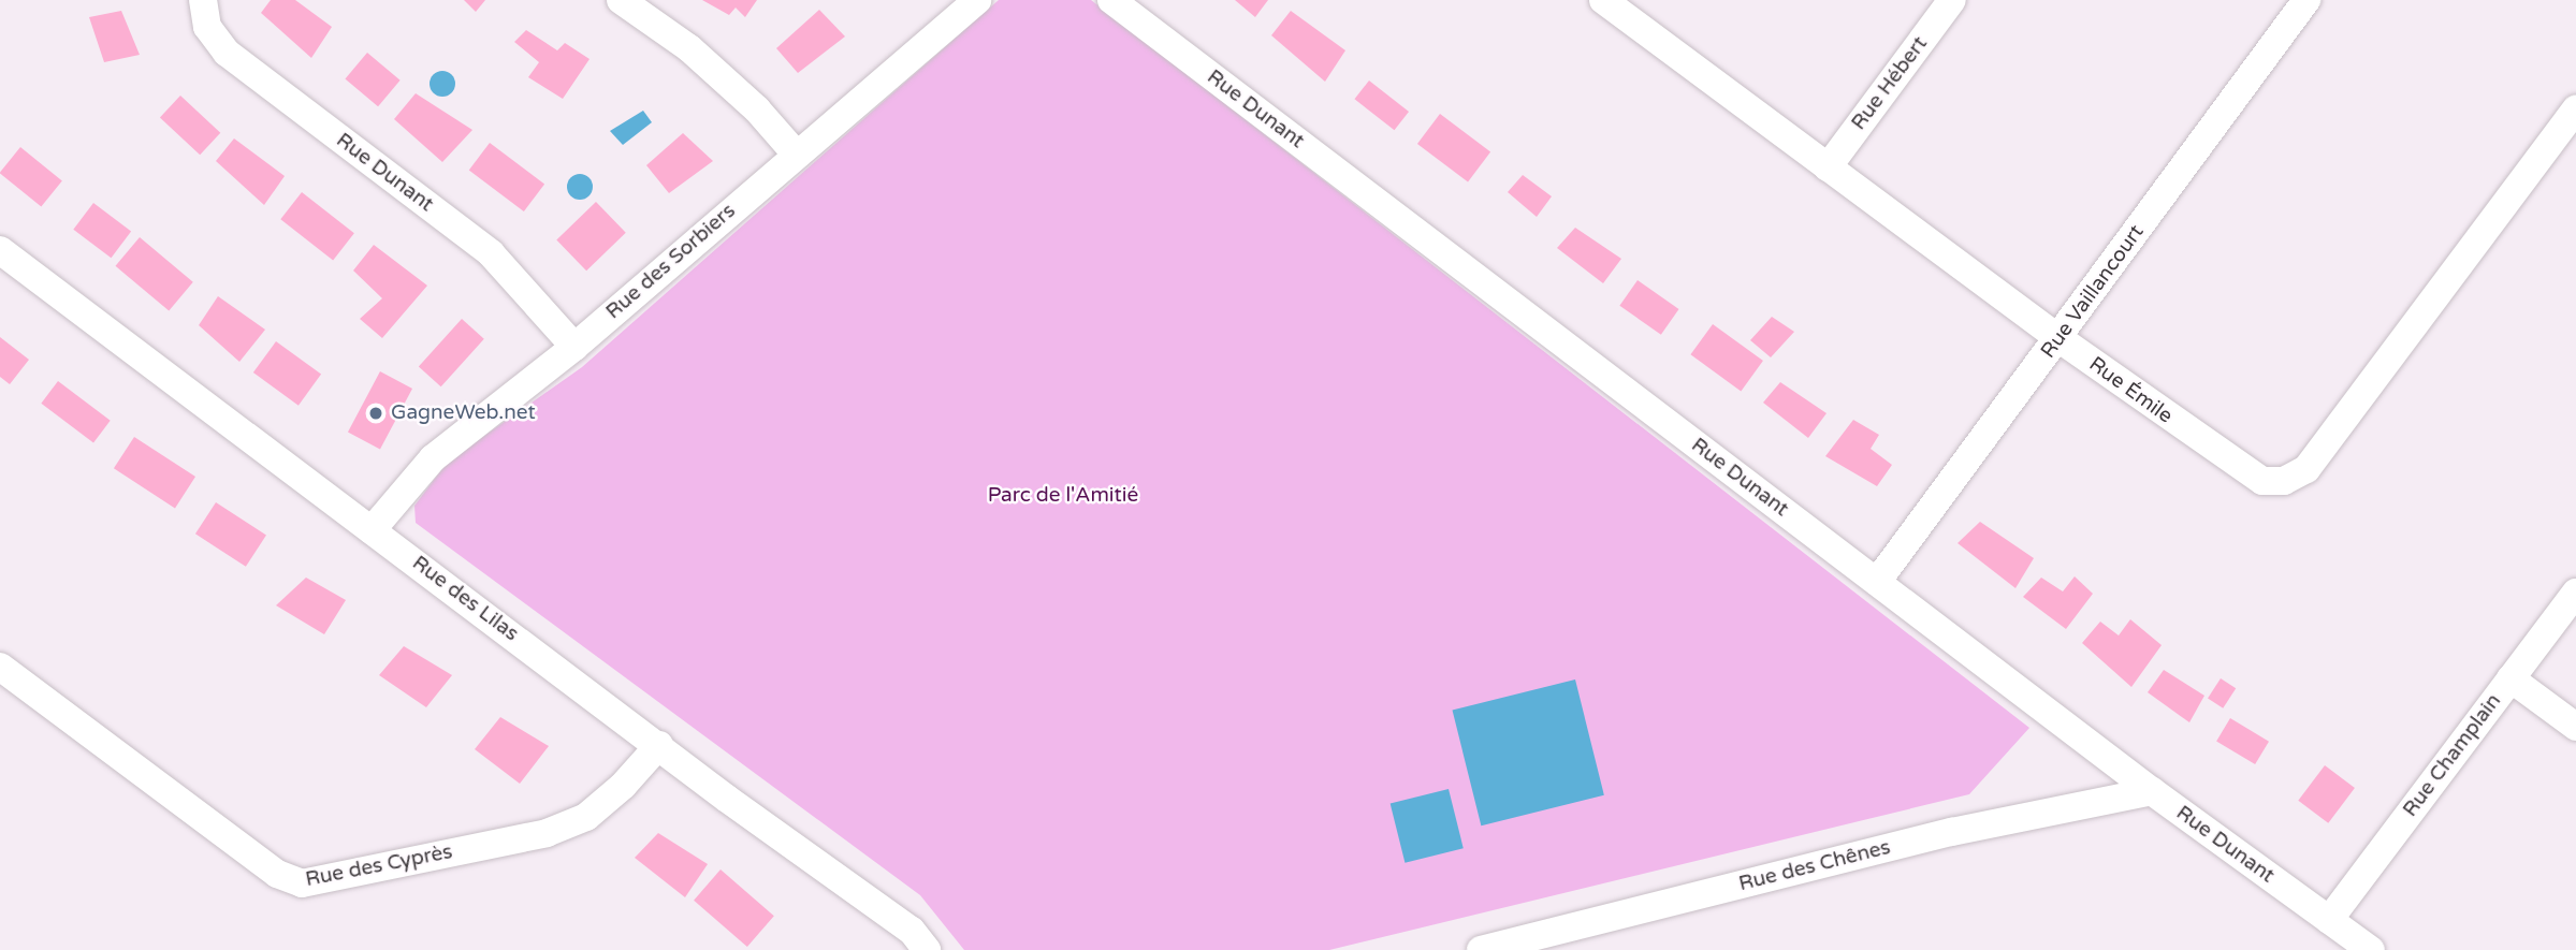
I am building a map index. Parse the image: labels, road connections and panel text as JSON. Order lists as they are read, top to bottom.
{
  "streets": {
    "street": [
      "Rue Hébert",
      "Rue Dunant",
      "Rue des Sorbiers",
      "Rue Vaillancourt",
      "Rue Émile",
      "Rue des Lilas",
      "Rue Champlain",
      "Rue des Cyprès",
      "Rue des Chênes"
    ]
  },
  "crossings": [
    ["Rue Hébert", "Rue Émile"],
    ["Rue Dunant", "Rue des Sorbiers"],
    ["Rue Dunant", "Rue Vaillancourt"],
    ["Rue Dunant", "Rue Champlain"],
    ["Rue Dunant", "Rue des Chênes"],
    ["Rue des Sorbiers", "Rue des Lilas"],
    ["Rue Vaillancourt", "Rue Émile"],
    ["Rue des Lilas", "Rue des Cyprès"]
  ],
  "parks": ["Parc de l'Amitié"],
  "places": ["GagneWeb.net"]
}
